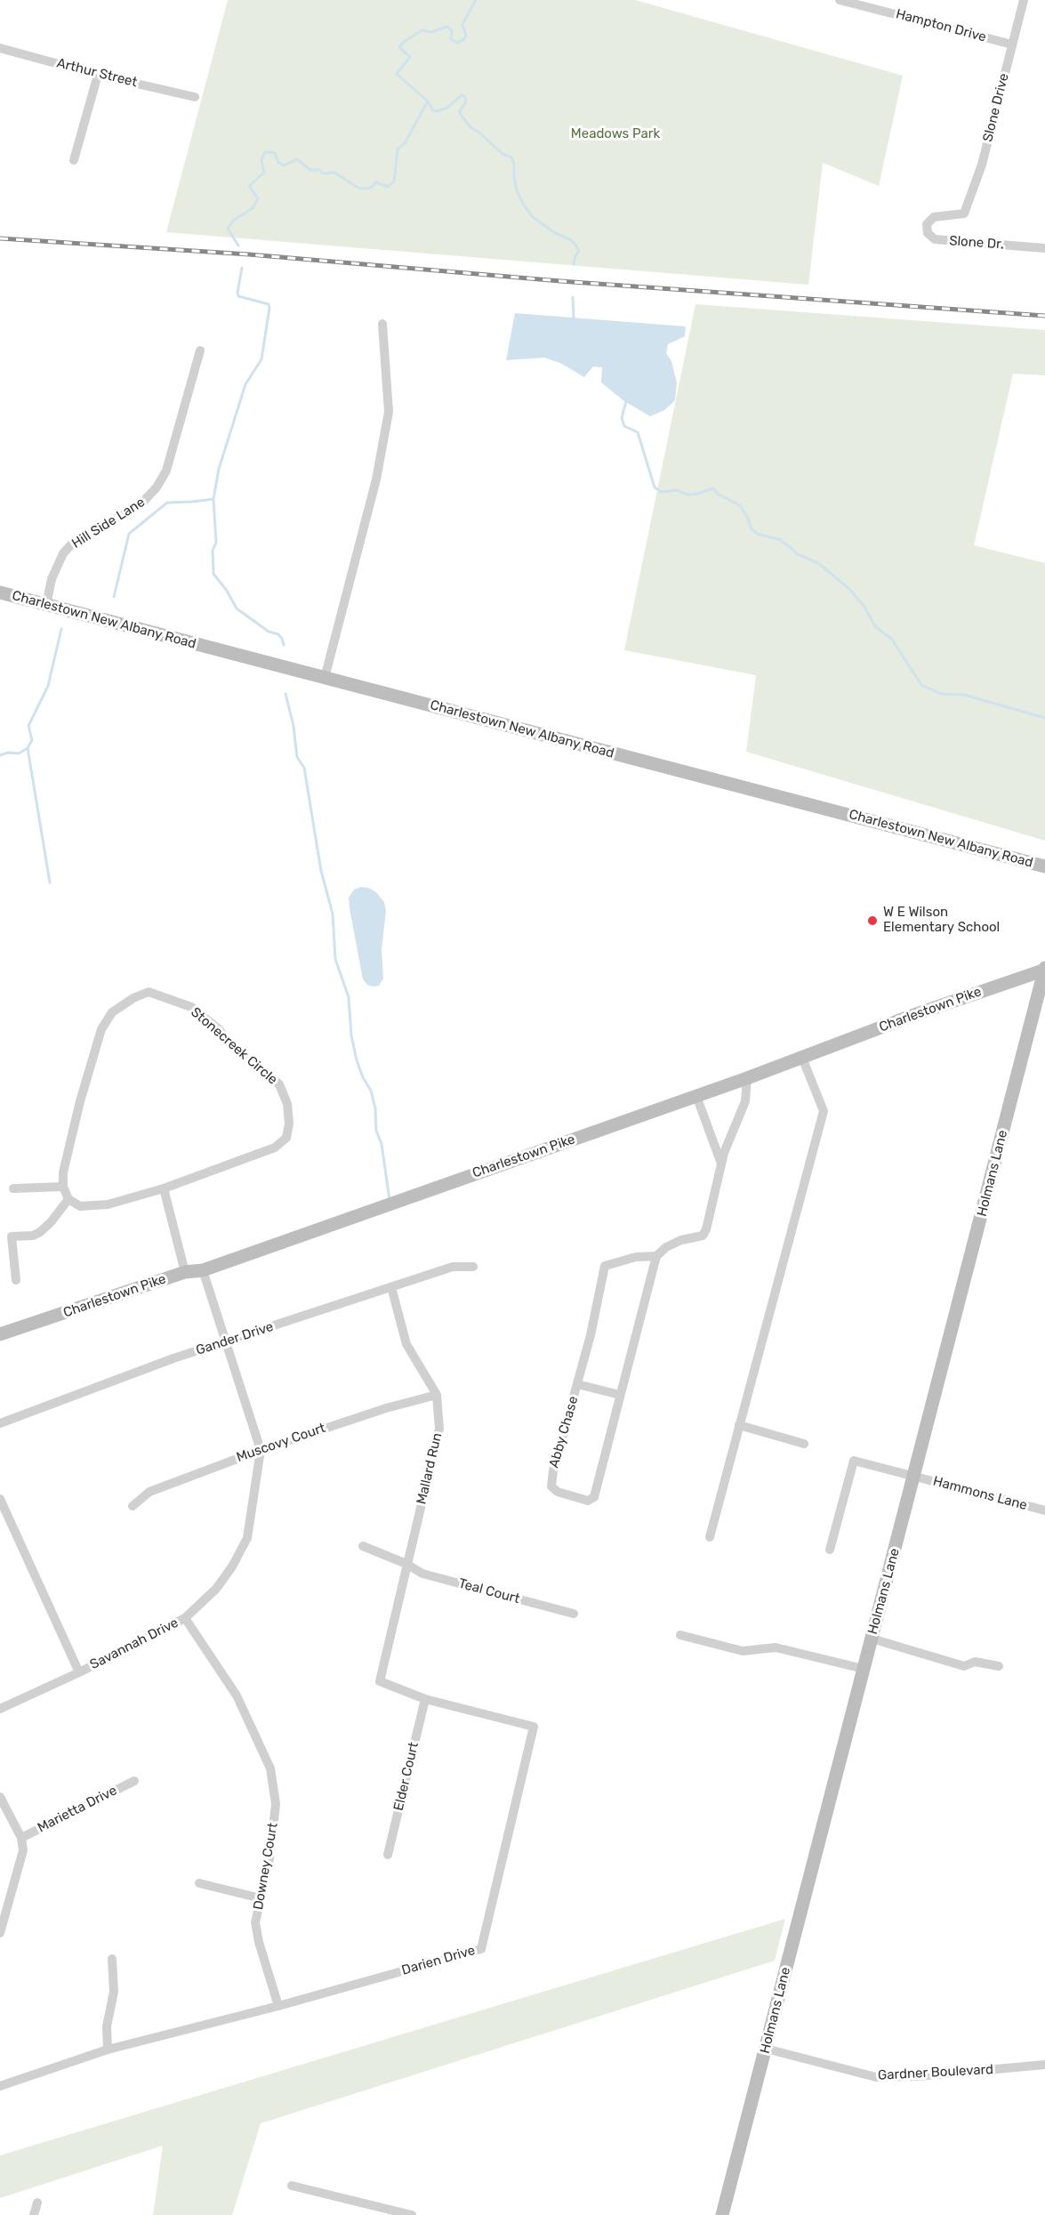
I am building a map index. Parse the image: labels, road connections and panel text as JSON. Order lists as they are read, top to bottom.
{
  "streets": {
    "main road": ["Charlestown New Albany Road", "Charlestown Pike", "Holmans Lane"],
    "street": [
      "Hampton Drive",
      "Arthur Street",
      "Slone Drive",
      "Slone Dr.",
      "Hill Side Lane",
      "Stonecreek Circle",
      "Gander Drive",
      "Abby Chase",
      "Muscovy Court",
      "Mallard Run",
      "Hammons Lane",
      "Teal Court",
      "Savannah Drive",
      "Elder Court",
      "Marietta Drive",
      "Downey Court",
      "Darien Drive",
      "Gardner Boulevard"
    ]
  },
  "crossings": [
    ["Hampton Drive", "Slone Drive"],
    ["Slone Drive", "Slone Dr."],
    ["Hill Side Lane", "Charlestown New Albany Road"],
    ["Charlestown Pike", "Holmans Lane"],
    ["Charlestown Pike", "Savannah Drive"],
    ["Holmans Lane", "Hammons Lane"],
    ["Holmans Lane", "Gardner Boulevard"],
    ["Gander Drive", "Mallard Run"],
    ["Gander Drive", "Savannah Drive"],
    ["Muscovy Court", "Mallard Run"],
    ["Muscovy Court", "Savannah Drive"],
    ["Mallard Run", "Teal Court"],
    ["Mallard Run", "Darien Drive"],
    ["Teal Court", "Darien Drive"],
    ["Savannah Drive", "Downey Court"],
    ["Elder Court", "Darien Drive"],
    ["Downey Court", "Darien Drive"]
  ],
  "parks": ["Meadows Park"],
  "places": ["W E Wilson Elementary School"]
}
